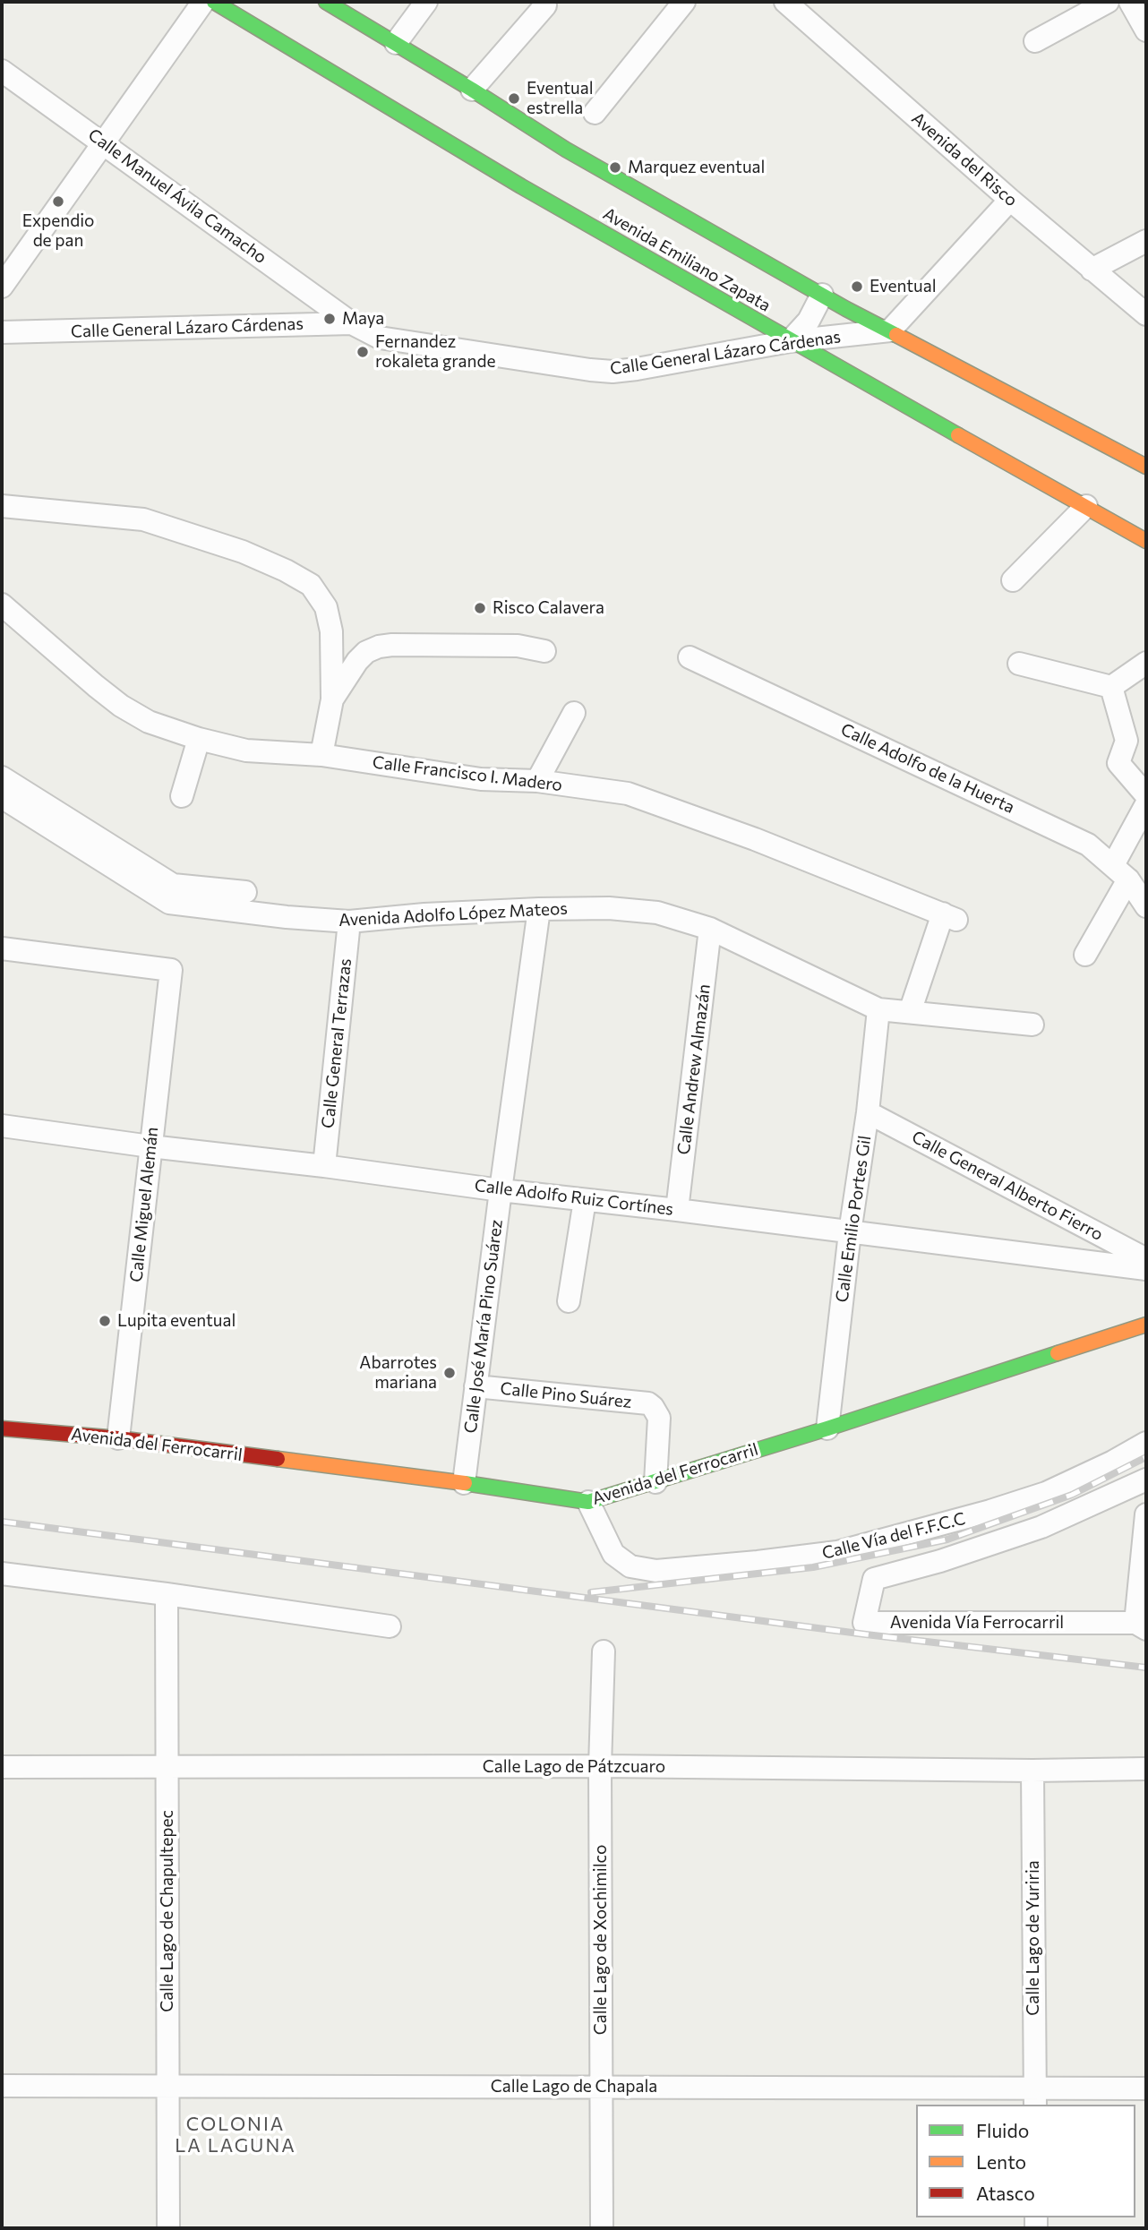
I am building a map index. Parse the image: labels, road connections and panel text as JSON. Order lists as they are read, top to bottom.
{
  "streets": {
    "main road": ["Avenida Emiliano Zapata", "Avenida del Ferrocarril"],
    "street": [
      "Avenida del Risco",
      "Calle Manuel Ávila Camacho",
      "Calle General Lázaro Cárdenas",
      "Calle Adolfo de la Huerta",
      "Calle Francisco I. Madero",
      "Avenida Adolfo López Mateos",
      "Calle General Terrazas",
      "Calle Andrew Almazán",
      "Calle General Alberto Fierro",
      "Calle Adolfo Ruiz Cortínes",
      "Calle Miguel Alemán",
      "Calle Emilio Portes Gil",
      "Calle José María Pino Suárez",
      "Calle Pino Suárez",
      "Calle Vía del F.F.C.C",
      "Avenida Vía Ferrocarril",
      "Calle Lago de Pátzcuaro",
      "Calle Lago de Chapultepec",
      "Calle Lago de Yuriria",
      "Calle Lago de Xochimilco",
      "Calle Lago de Chapala"
    ]
  },
  "crossings": [
    ["Calle Manuel Ávila Camacho", "Calle General Lázaro Cárdenas"],
    ["Avenida Emiliano Zapata", "Calle General Lázaro Cárdenas"],
    ["Avenida Adolfo López Mateos", "Calle General Terrazas"],
    ["Avenida Adolfo López Mateos", "Calle Andrew Almazán"],
    ["Avenida Adolfo López Mateos", "Calle Emilio Portes Gil"],
    ["Avenida Adolfo López Mateos", "Calle José María Pino Suárez"],
    ["Calle General Terrazas", "Calle Adolfo Ruiz Cortínes"],
    ["Calle Andrew Almazán", "Calle Adolfo Ruiz Cortínes"],
    ["Calle General Alberto Fierro", "Calle Emilio Portes Gil"],
    ["Calle Adolfo Ruiz Cortínes", "Calle Miguel Alemán"],
    ["Calle Adolfo Ruiz Cortínes", "Calle Emilio Portes Gil"],
    ["Calle Adolfo Ruiz Cortínes", "Calle José María Pino Suárez"],
    ["Calle Miguel Alemán", "Avenida del Ferrocarril"],
    ["Calle Emilio Portes Gil", "Avenida del Ferrocarril"],
    ["Calle José María Pino Suárez", "Calle Pino Suárez"],
    ["Calle José María Pino Suárez", "Avenida del Ferrocarril"],
    ["Calle Pino Suárez", "Avenida del Ferrocarril"],
    ["Avenida del Ferrocarril", "Calle Vía del F.F.C.C"],
    ["Calle Vía del F.F.C.C", "Avenida Vía Ferrocarril"],
    ["Calle Lago de Pátzcuaro", "Calle Lago de Chapultepec"],
    ["Calle Lago de Pátzcuaro", "Calle Lago de Yuriria"],
    ["Calle Lago de Pátzcuaro", "Calle Lago de Xochimilco"],
    ["Calle Lago de Chapultepec", "Calle Lago de Chapala"],
    ["Calle Lago de Yuriria", "Calle Lago de Chapala"],
    ["Calle Lago de Xochimilco", "Calle Lago de Chapala"]
  ],
  "districts": ["COLONIA LA LAGUNA"],
  "places": [
    "Eventual estrella",
    "Marquez eventual",
    "Expendio de pan",
    "Eventual",
    "Maya",
    "Fernandez rokaleta grande",
    "Risco Calavera",
    "Lupita eventual",
    "Abarrotes mariana"
  ],
  "legend": ["Fluido", "Lento", "Atasco"]
}
